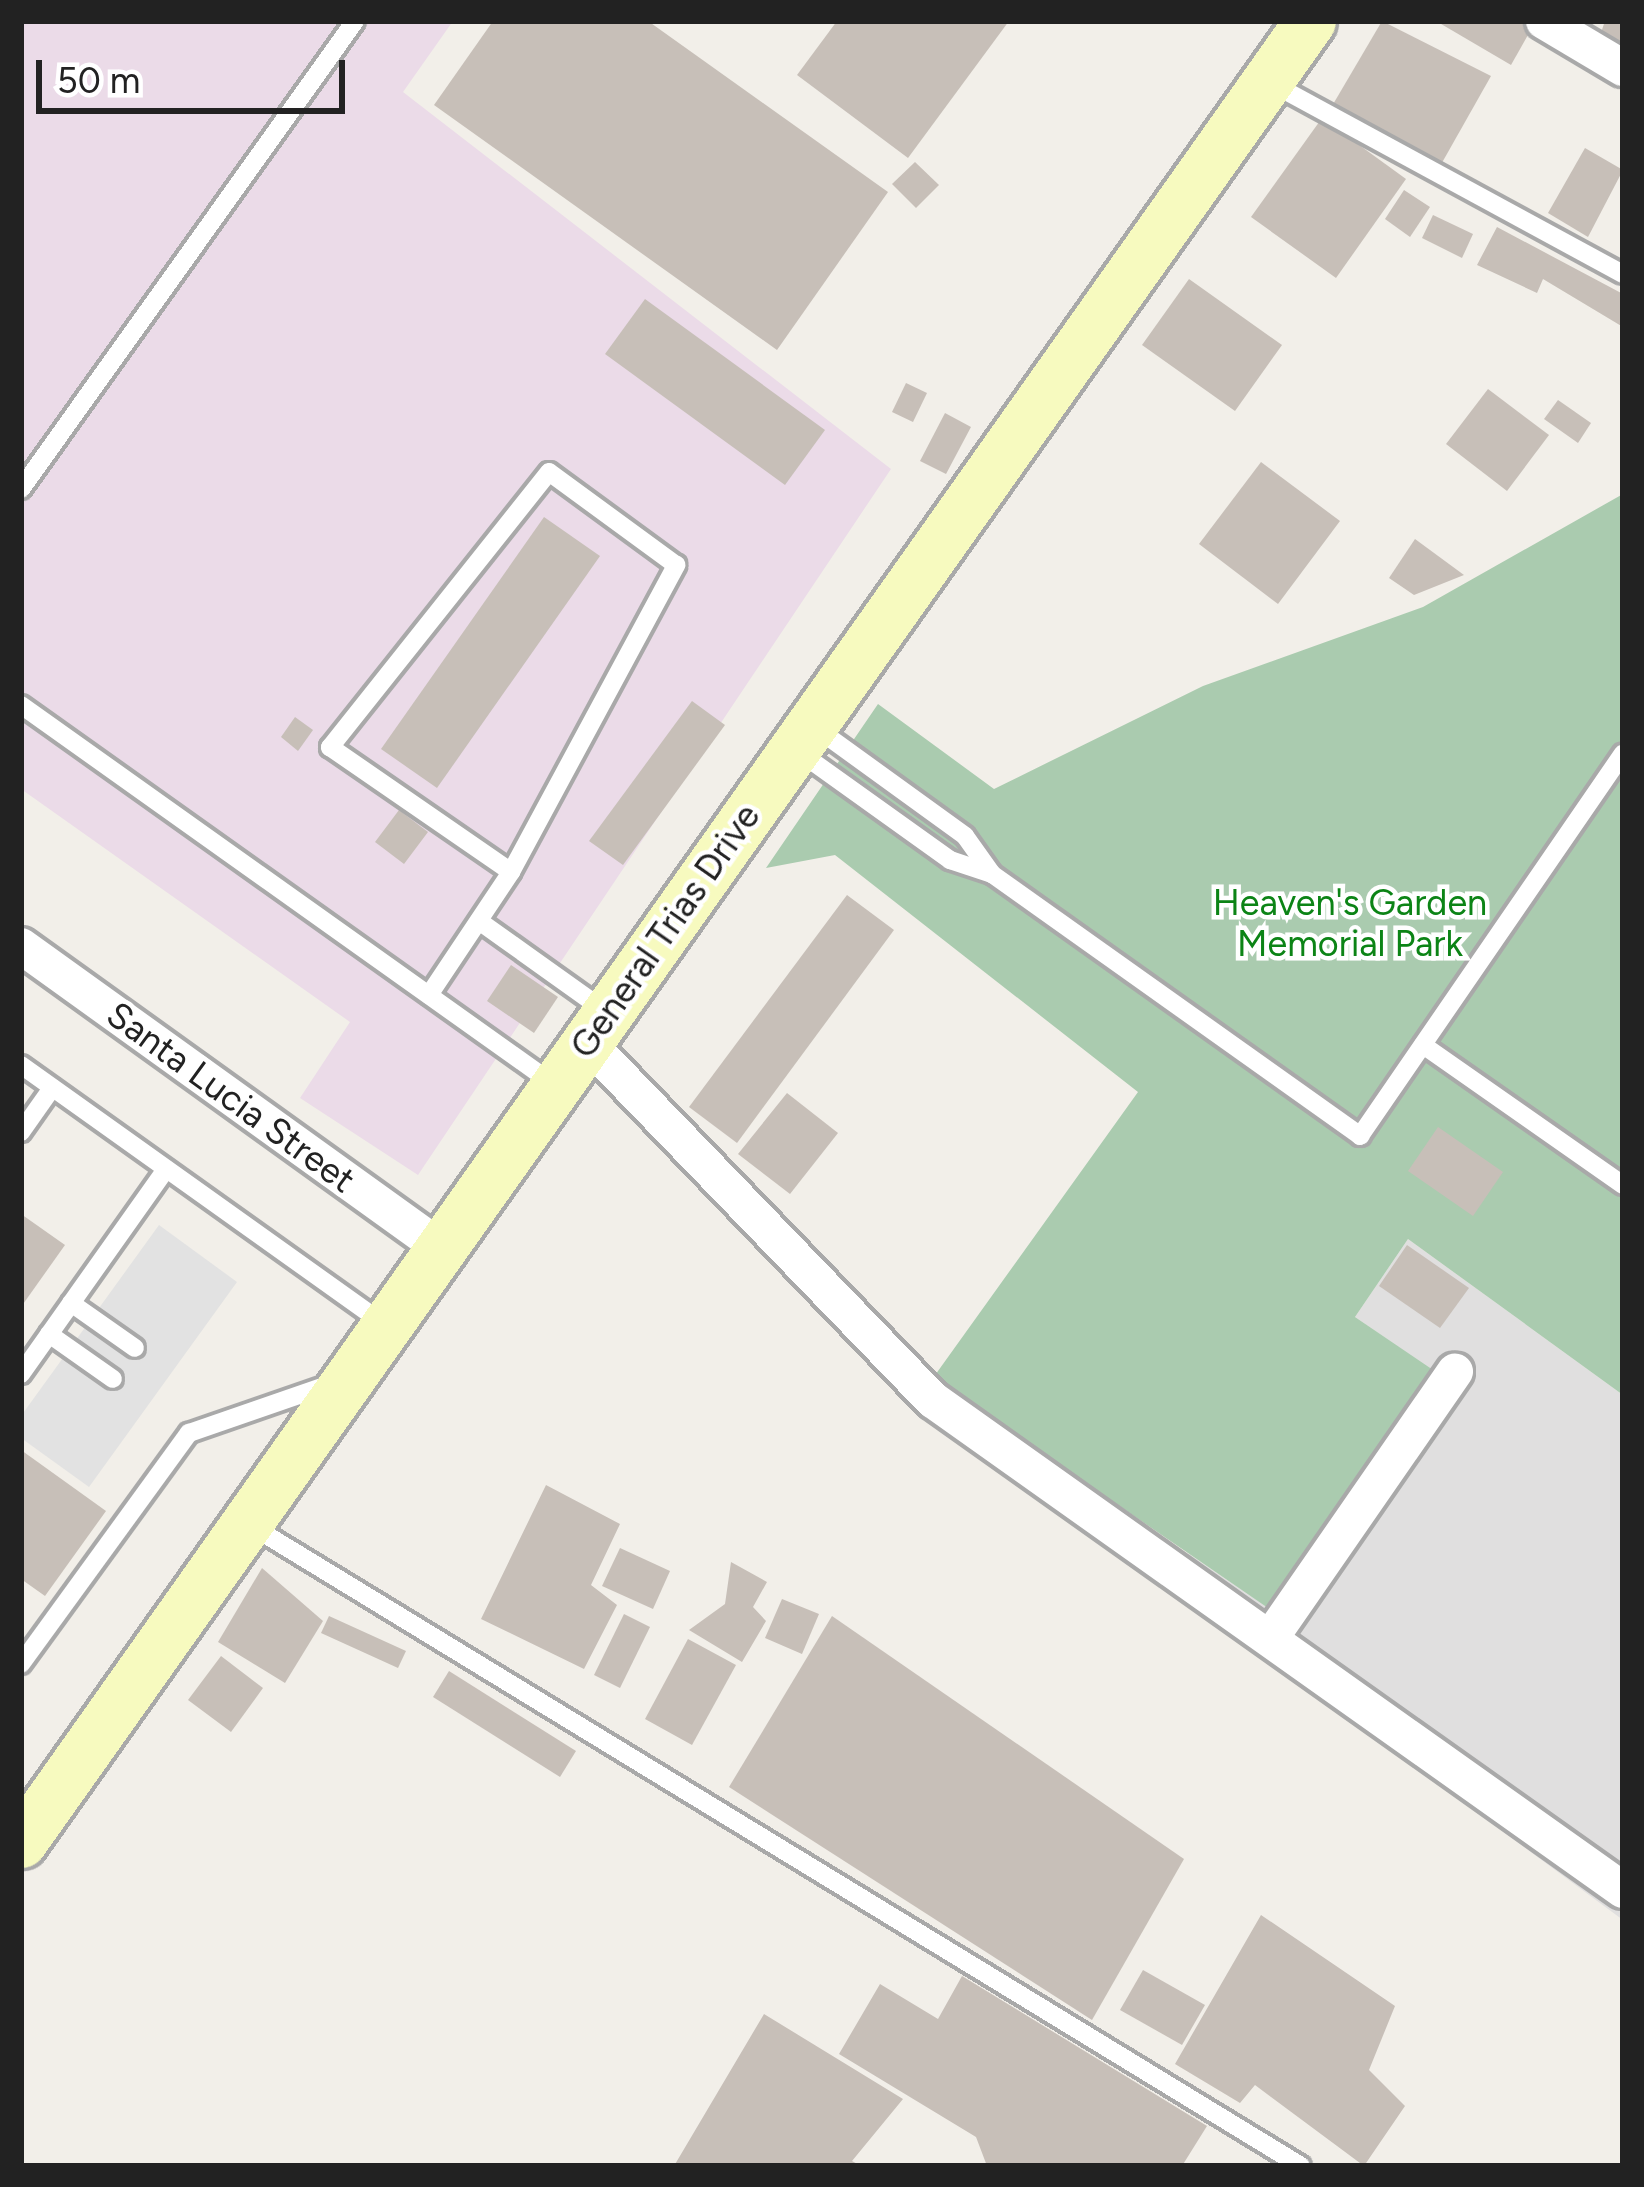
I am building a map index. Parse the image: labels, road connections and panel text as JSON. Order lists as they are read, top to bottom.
{
  "streets": {
    "main road": ["General Trias Drive"],
    "street": ["Santa Lucia Street"]
  },
  "crossings": [
    ["General Trias Drive", "Santa Lucia Street"]
  ],
  "parks": ["Heaven's Garden Memorial Park"],
  "scale_bar": "50 m"
}
